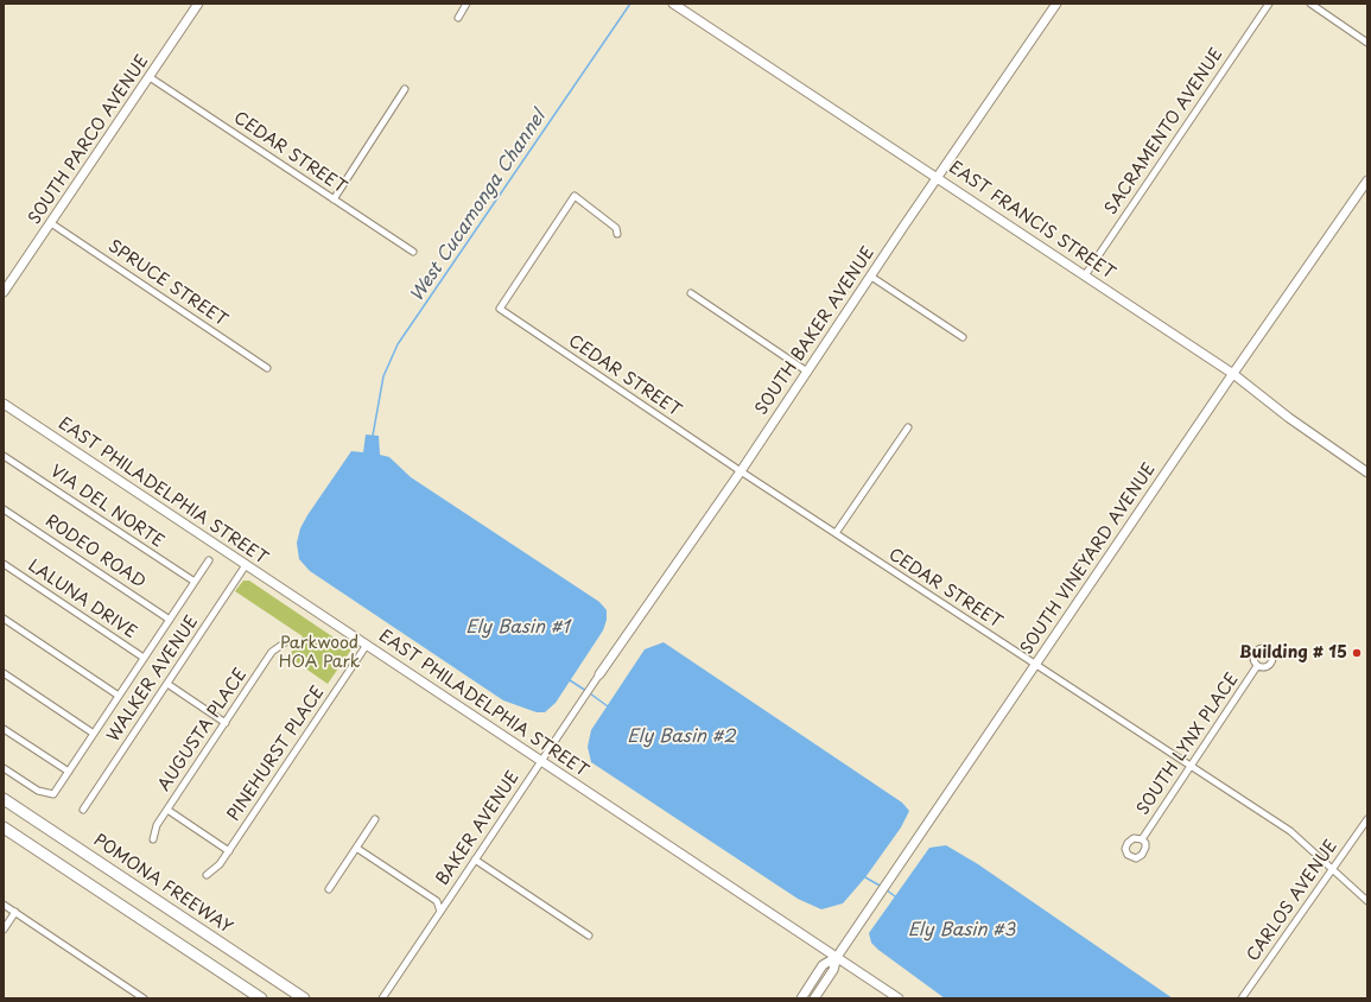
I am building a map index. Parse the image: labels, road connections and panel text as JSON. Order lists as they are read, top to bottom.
{
  "streets": {
    "highway": ["POMONA FREEWAY"],
    "street": [
      "SACRAMENTO AVENUE",
      "SOUTH PARCO AVENUE",
      "CEDAR STREET",
      "EAST FRANCIS STREET",
      "SPRUCE STREET",
      "SOUTH BAKER AVENUE",
      "EAST PHILADELPHIA STREET",
      "VIA DEL NORTE",
      "RODEO ROAD",
      "SOUTH VINEYARD AVENUE",
      "LALUNA DRIVE",
      "WALKER AVENUE",
      "AUGUSTA PLACE",
      "SOUTH LYNX PLACE",
      "PINEHURST PLACE",
      "BAKER AVENUE",
      "CARLOS AVENUE"
    ]
  },
  "crossings": [
    ["SACRAMENTO AVENUE", "EAST FRANCIS STREET"],
    ["SOUTH PARCO AVENUE", "CEDAR STREET"],
    ["SOUTH PARCO AVENUE", "SPRUCE STREET"],
    ["CEDAR STREET", "SOUTH BAKER AVENUE"],
    ["CEDAR STREET", "SOUTH VINEYARD AVENUE"],
    ["CEDAR STREET", "SOUTH LYNX PLACE"],
    ["CEDAR STREET", "CARLOS AVENUE"],
    ["EAST FRANCIS STREET", "SOUTH BAKER AVENUE"],
    ["EAST FRANCIS STREET", "SOUTH VINEYARD AVENUE"],
    ["SOUTH BAKER AVENUE", "BAKER AVENUE"],
    ["EAST PHILADELPHIA STREET", "SOUTH VINEYARD AVENUE"],
    ["EAST PHILADELPHIA STREET", "WALKER AVENUE"],
    ["EAST PHILADELPHIA STREET", "PINEHURST PLACE"],
    ["EAST PHILADELPHIA STREET", "BAKER AVENUE"],
    ["VIA DEL NORTE", "WALKER AVENUE"],
    ["RODEO ROAD", "WALKER AVENUE"],
    ["LALUNA DRIVE", "WALKER AVENUE"]
  ],
  "water": [
    "West Cucamonga Channel",
    "Ely Basin #1",
    "Ely Basin #2",
    "Ely Basin #3"
  ],
  "parks": ["Parkwood HOA Park"],
  "places": ["Building # 15"]
}
